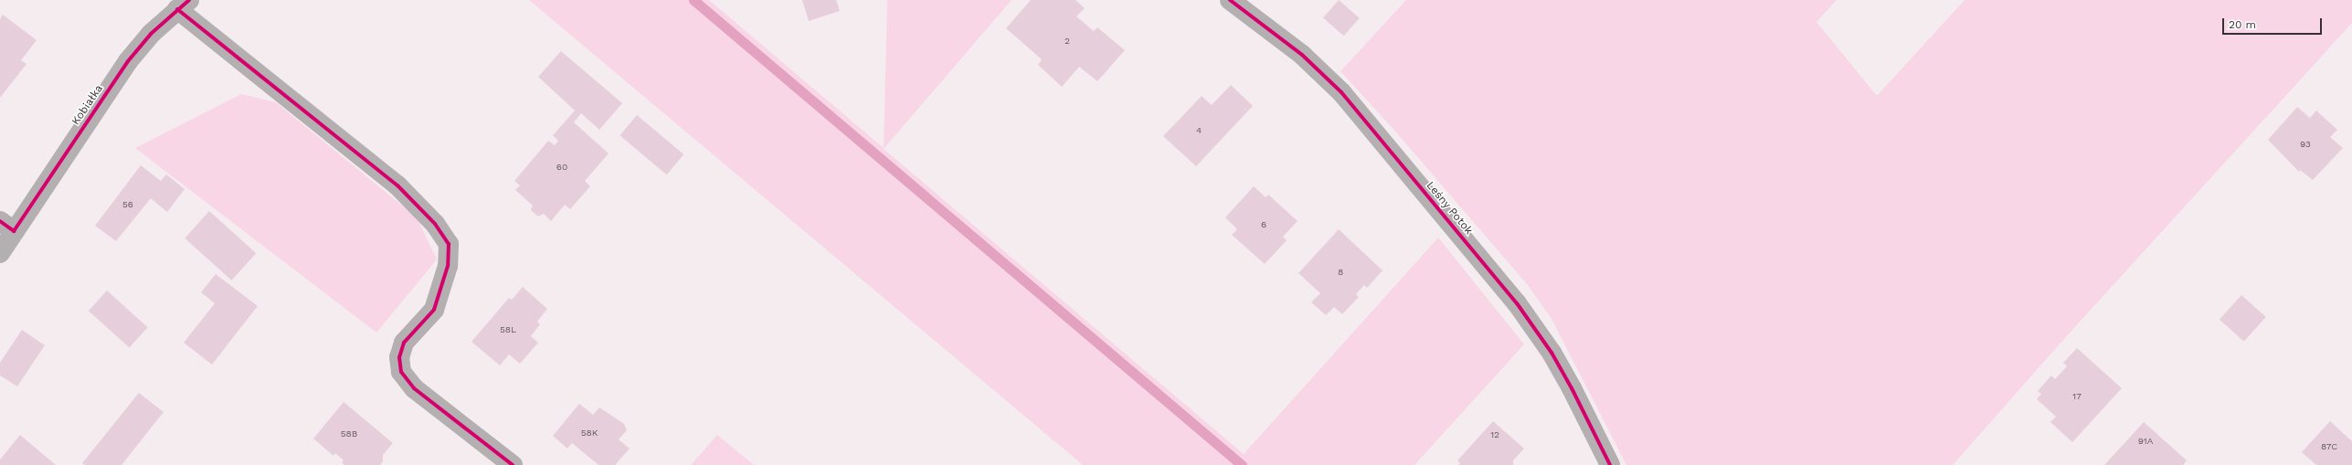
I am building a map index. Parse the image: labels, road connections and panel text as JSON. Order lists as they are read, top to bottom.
{
  "streets": {
    "street": ["Kobiałka", "Leśny Potok"]
  },
  "house_numbers": [
    "2",
    "4",
    "93",
    "60",
    "56",
    "6",
    "8",
    "58L",
    "17",
    "58K",
    "58B",
    "12",
    "91A",
    "87C"
  ],
  "scale_bar": "20 m"
}
